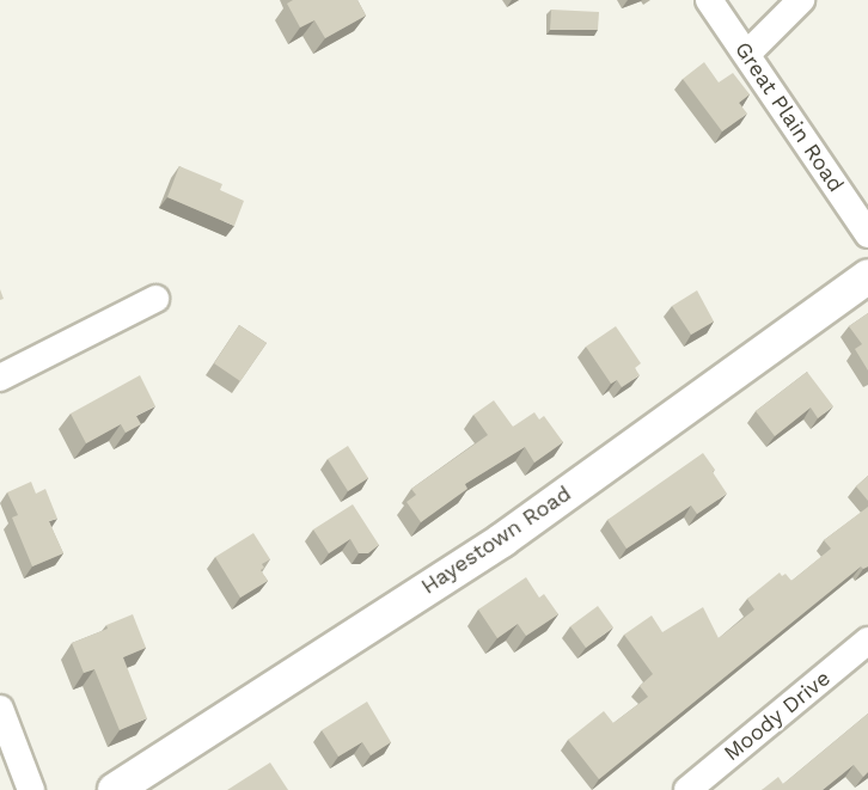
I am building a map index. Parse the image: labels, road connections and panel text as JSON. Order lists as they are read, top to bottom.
{
  "streets": {
    "street": ["Great Plain Road", "Hayestown Road", "Moody Drive"]
  }
}
